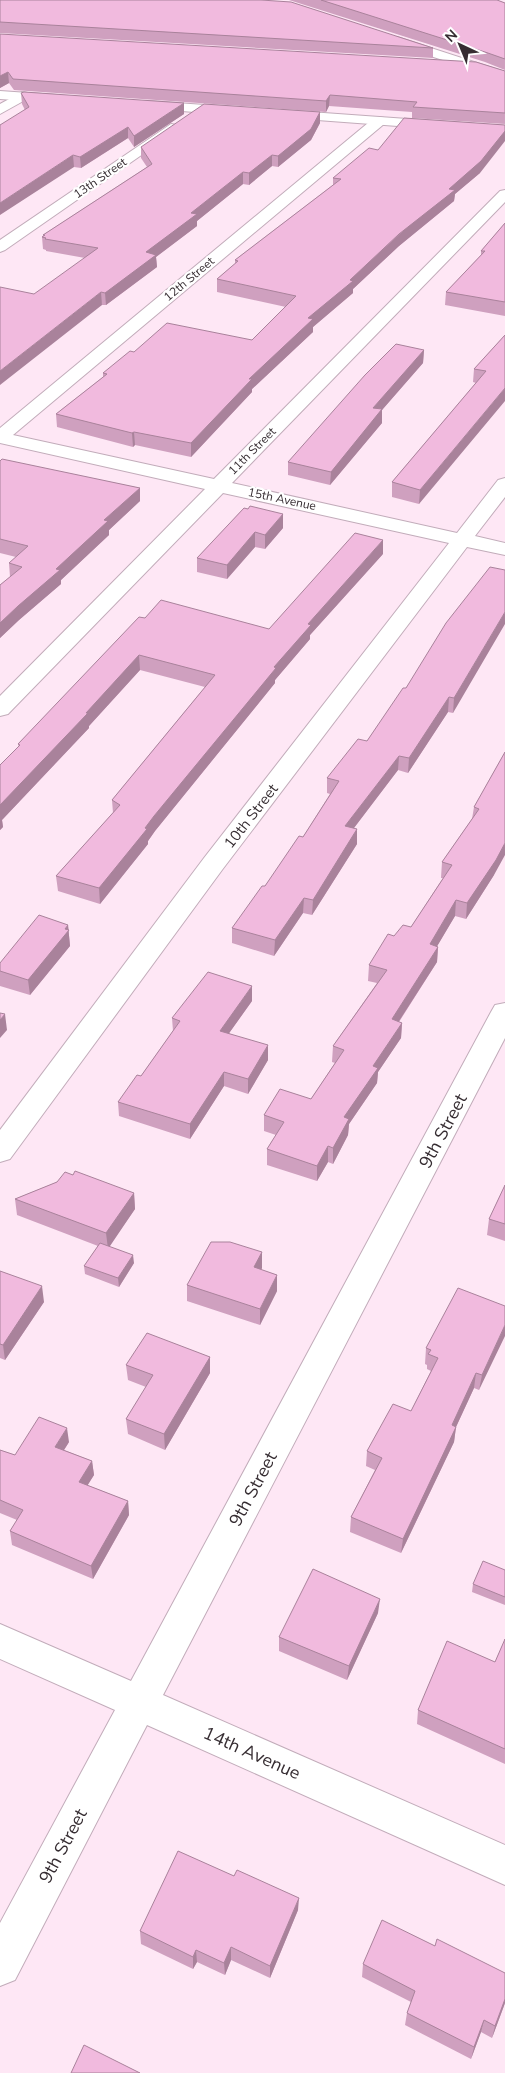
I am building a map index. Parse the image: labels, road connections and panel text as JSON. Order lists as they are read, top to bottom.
{
  "streets": {
    "street": [
      "13th Street",
      "12th Street",
      "11th Street",
      "15th Avenue",
      "10th Street",
      "9th Street",
      "14th Avenue"
    ]
  },
  "crossings": [
    ["12th Street", "15th Avenue"],
    ["11th Street", "15th Avenue"],
    ["15th Avenue", "10th Street"],
    ["9th Street", "14th Avenue"]
  ],
  "north": "top left"
}
